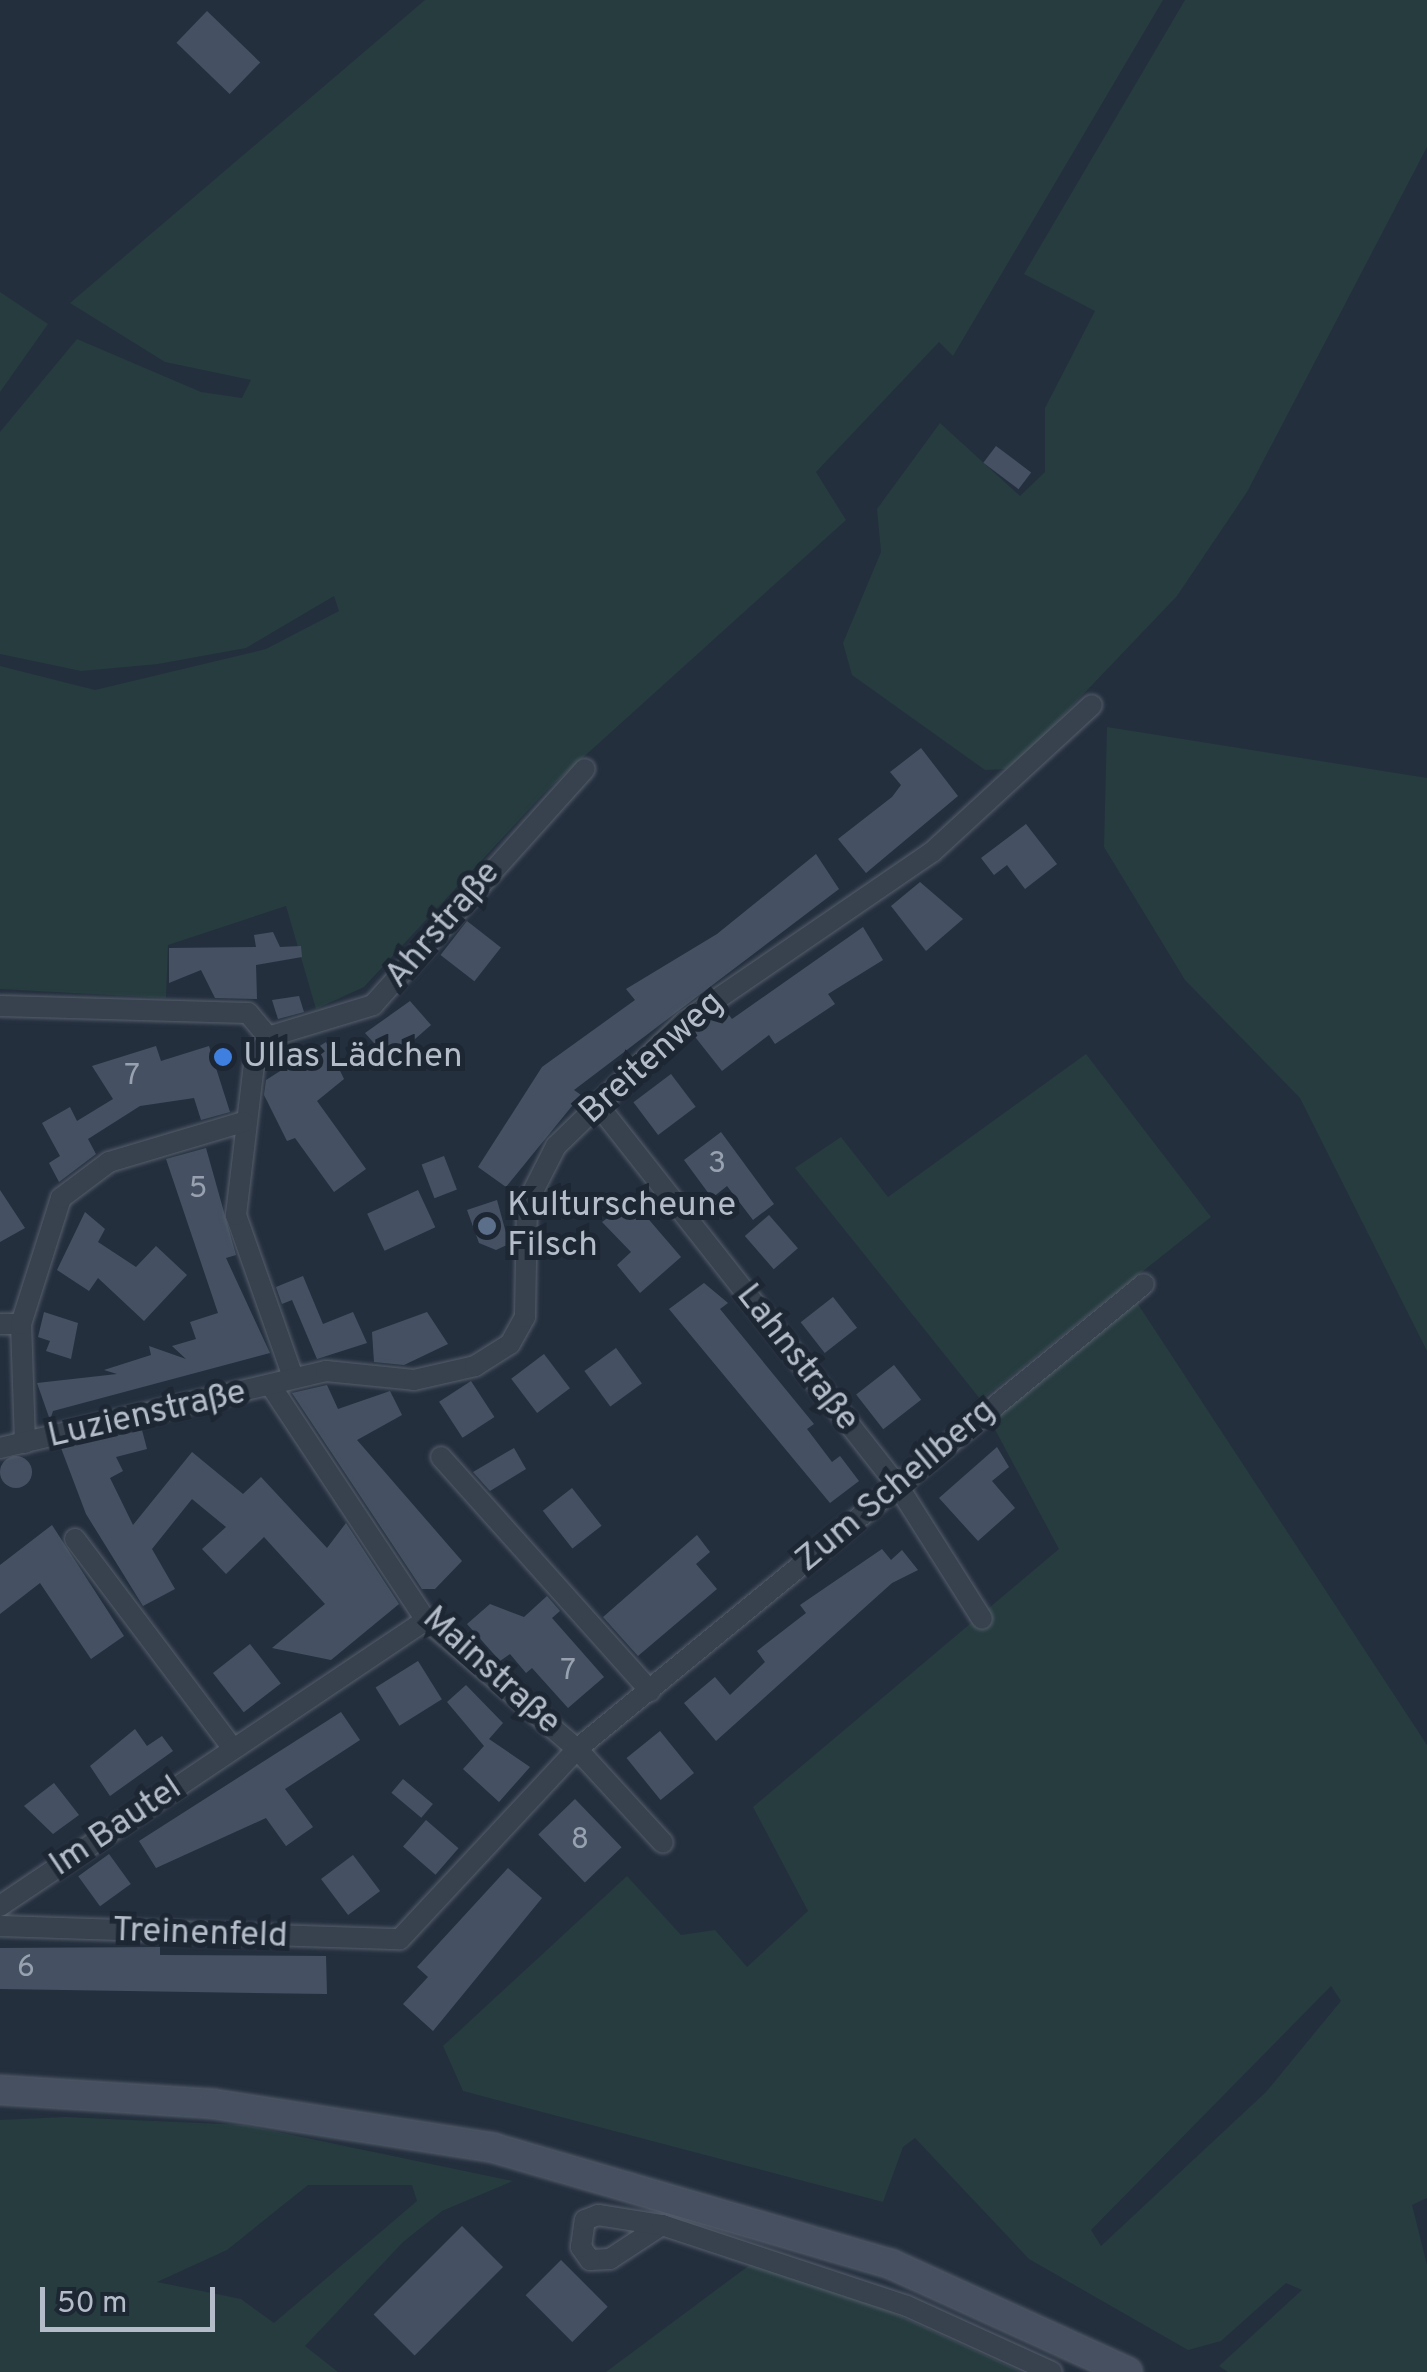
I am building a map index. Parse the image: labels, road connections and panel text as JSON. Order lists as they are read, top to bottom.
{
  "streets": {
    "street": [
      "Ahrstraße",
      "Breitenweg",
      "Lahnstraße",
      "Luzienstraße",
      "Zum Schellberg",
      "Mainstraße",
      "Im Bautel",
      "Treinenfeld"
    ]
  },
  "crossings": [
    ["Breitenweg", "Lahnstraße"],
    ["Breitenweg", "Luzienstraße"],
    ["Lahnstraße", "Zum Schellberg"],
    ["Luzienstraße", "Mainstraße"],
    ["Zum Schellberg", "Mainstraße"],
    ["Zum Schellberg", "Treinenfeld"],
    ["Mainstraße", "Im Bautel"]
  ],
  "places": ["Ullas Lädchen", "Kulturscheune Filsch"],
  "house_numbers": [
    "7",
    "3",
    "5",
    "7",
    "8",
    "6"
  ],
  "scale_bar": "50 m"
}
